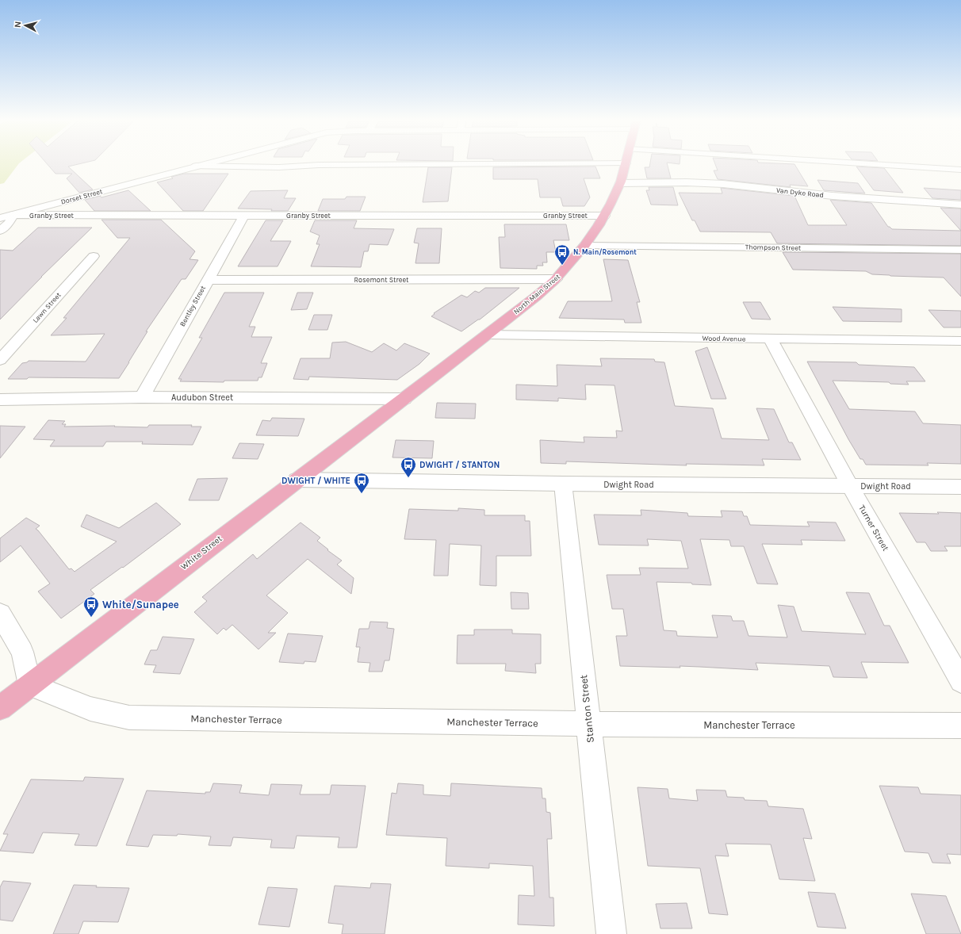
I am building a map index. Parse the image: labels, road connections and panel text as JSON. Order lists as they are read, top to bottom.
{
  "streets": {
    "main road": ["North Main Street", "White Street"],
    "street": [
      "Van Dyke Road",
      "Dorset Street",
      "Granby Street",
      "Thompson Street",
      "Rosemont Street",
      "Bentley Street",
      "Lawn Street",
      "Wood Avenue",
      "Audubon Street",
      "Dwight Road",
      "Turner Street",
      "Stanton Street",
      "Manchester Terrace"
    ]
  },
  "crossings": [
    ["Van Dyke Road", "North Main Street"],
    ["Dorset Street", "Granby Street"],
    ["Granby Street", "North Main Street"],
    ["Granby Street", "Bentley Street"],
    ["Thompson Street", "North Main Street"],
    ["Rosemont Street", "North Main Street"],
    ["Rosemont Street", "Bentley Street"],
    ["North Main Street", "Wood Avenue"],
    ["North Main Street", "Audubon Street"],
    ["North Main Street", "White Street"],
    ["Bentley Street", "Audubon Street"],
    ["Wood Avenue", "Turner Street"],
    ["Audubon Street", "White Street"],
    ["Dwight Road", "Turner Street"],
    ["Dwight Road", "White Street"],
    ["Dwight Road", "Stanton Street"],
    ["White Street", "Manchester Terrace"],
    ["Stanton Street", "Manchester Terrace"]
  ],
  "places": {
    "bus stop": [
      "N. Main/Rosemont",
      "DWIGHT / STANTON",
      "DWIGHT / WHITE",
      "White/Sunapee"
    ]
  },
  "north": "left"
}
